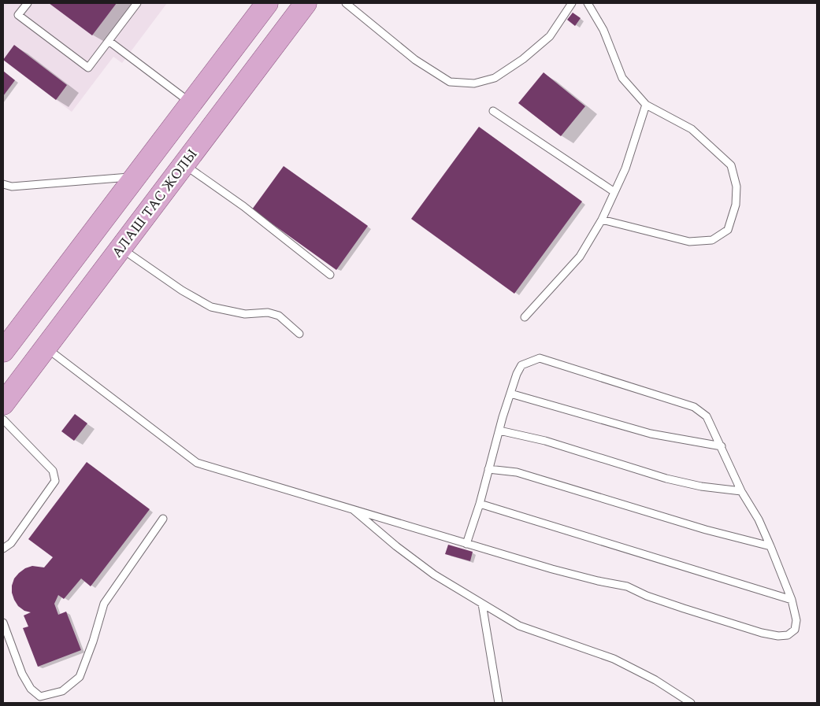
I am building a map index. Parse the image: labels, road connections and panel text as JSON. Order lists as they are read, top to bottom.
{
  "streets": {
    "main road": ["АЛАШ ТАС ЖОЛЫ"]
  }
}
